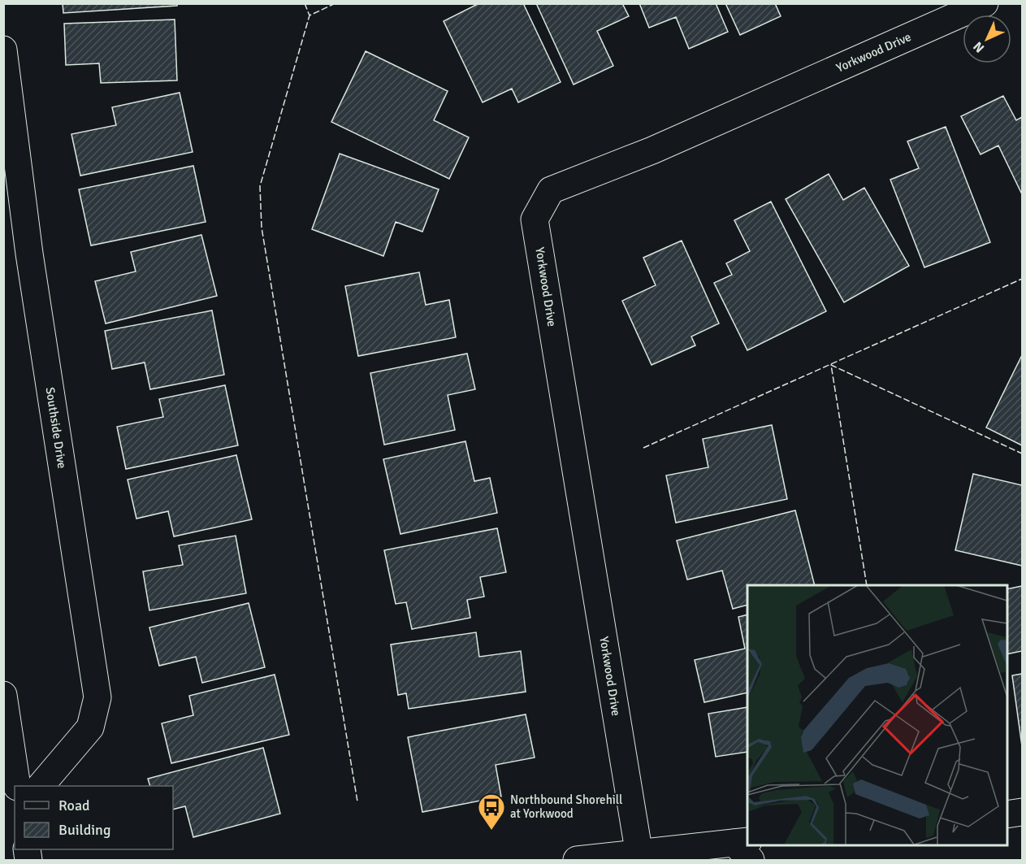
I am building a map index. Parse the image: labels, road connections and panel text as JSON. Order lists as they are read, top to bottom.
{
  "streets": {
    "street": ["Yorkwood Drive", "Southside Drive"]
  },
  "places": {
    "bus stop": ["Northbound Shorehill at Yorkwood"]
  },
  "legend": ["Road", "Building"],
  "north": "bottom left"
}
